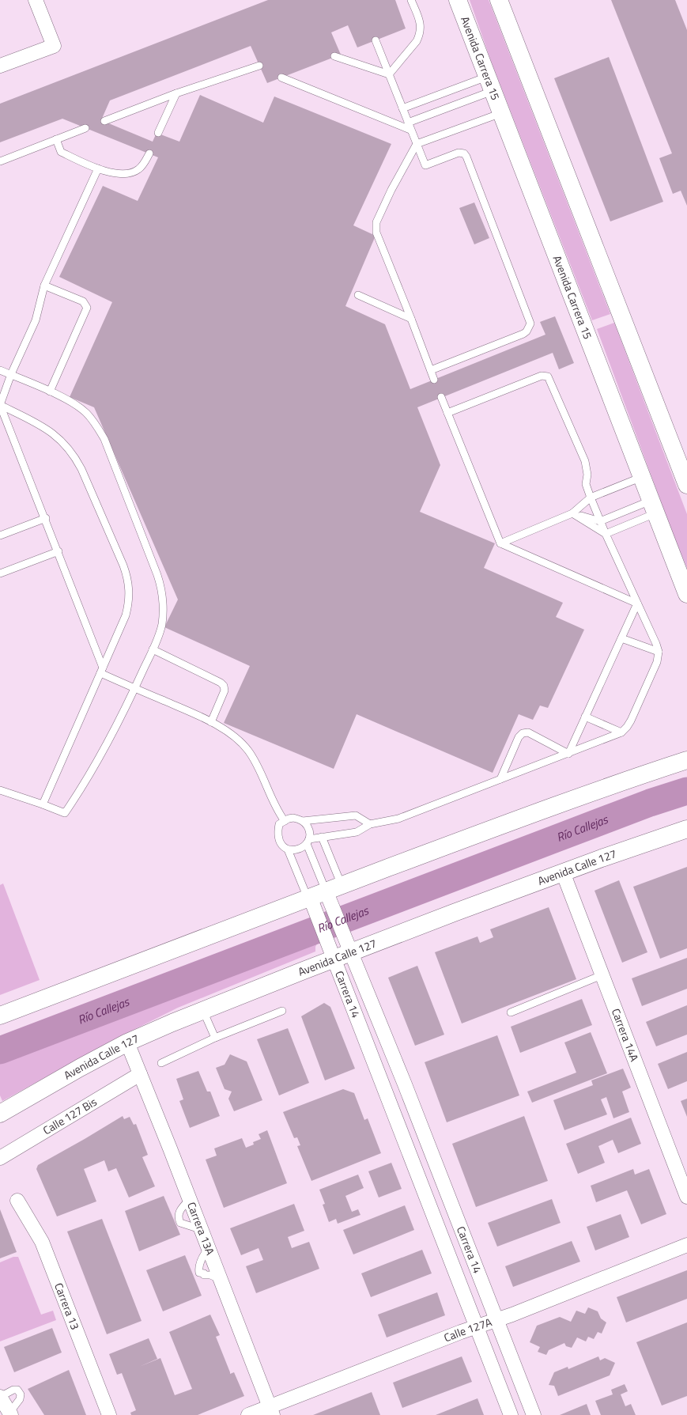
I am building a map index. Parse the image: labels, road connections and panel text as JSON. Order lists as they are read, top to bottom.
{
  "streets": {
    "main road": ["Avenida Carrera 15", "Avenida Calle 127"],
    "street": [
      "Carrera 14",
      "Carrera 14A",
      "Calle 127 Bis",
      "Carrera 13A",
      "Carrera 13",
      "Calle 127A"
    ]
  },
  "crossings": [
    ["Avenida Calle 127", "Carrera 14"],
    ["Avenida Calle 127", "Carrera 14A"],
    ["Avenida Calle 127", "Carrera 13A"],
    ["Carrera 14", "Calle 127A"],
    ["Calle 127 Bis", "Carrera 13A"],
    ["Carrera 13A", "Calle 127A"]
  ],
  "water": ["Río Callejas"]
}
